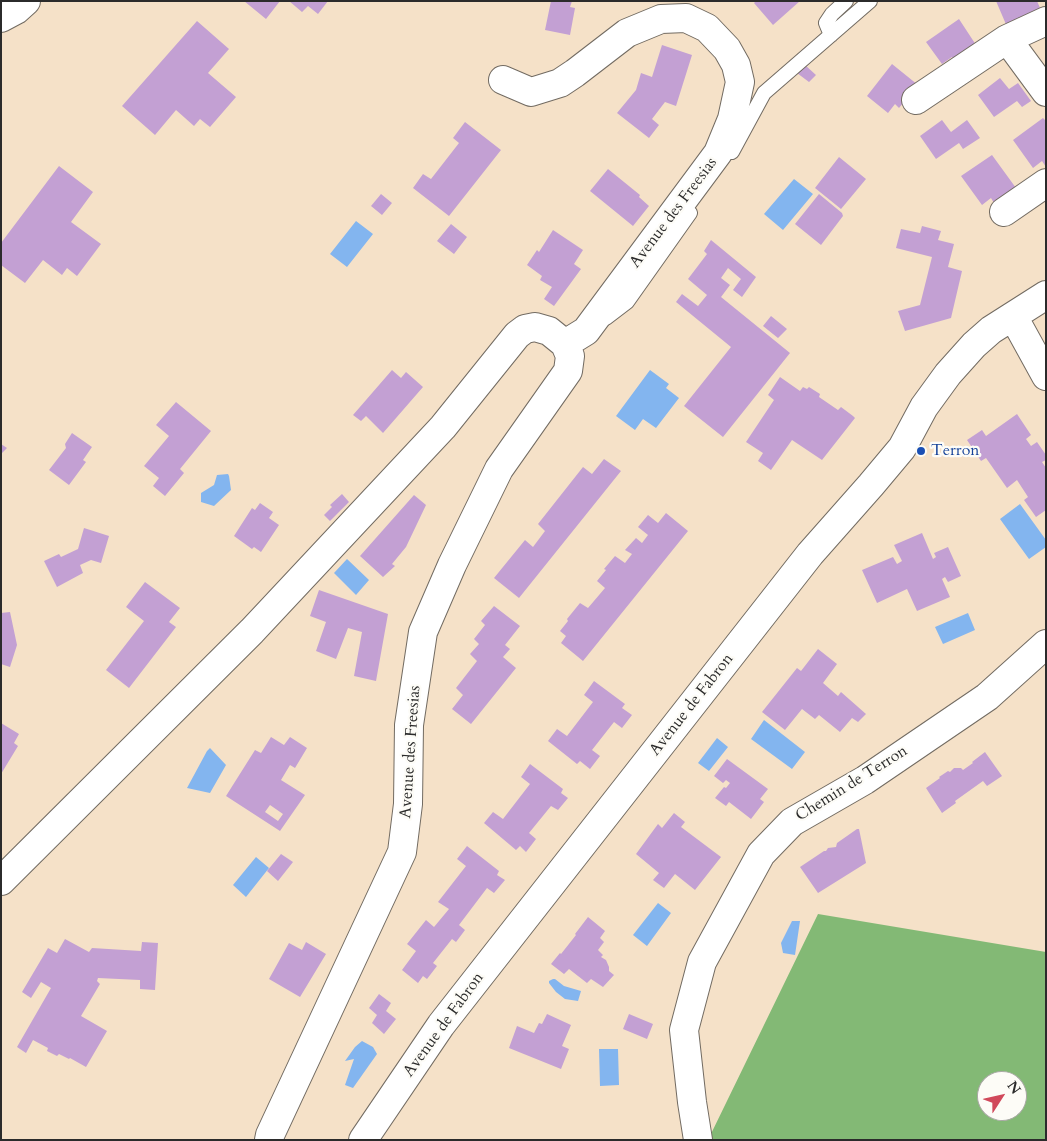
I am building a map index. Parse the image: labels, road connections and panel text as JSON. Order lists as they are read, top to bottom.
{
  "streets": {
    "street": ["Avenue des Freesias", "Avenue de Fabron", "Chemin de Terron"]
  },
  "places": ["Terron"],
  "north": "top right"
}
